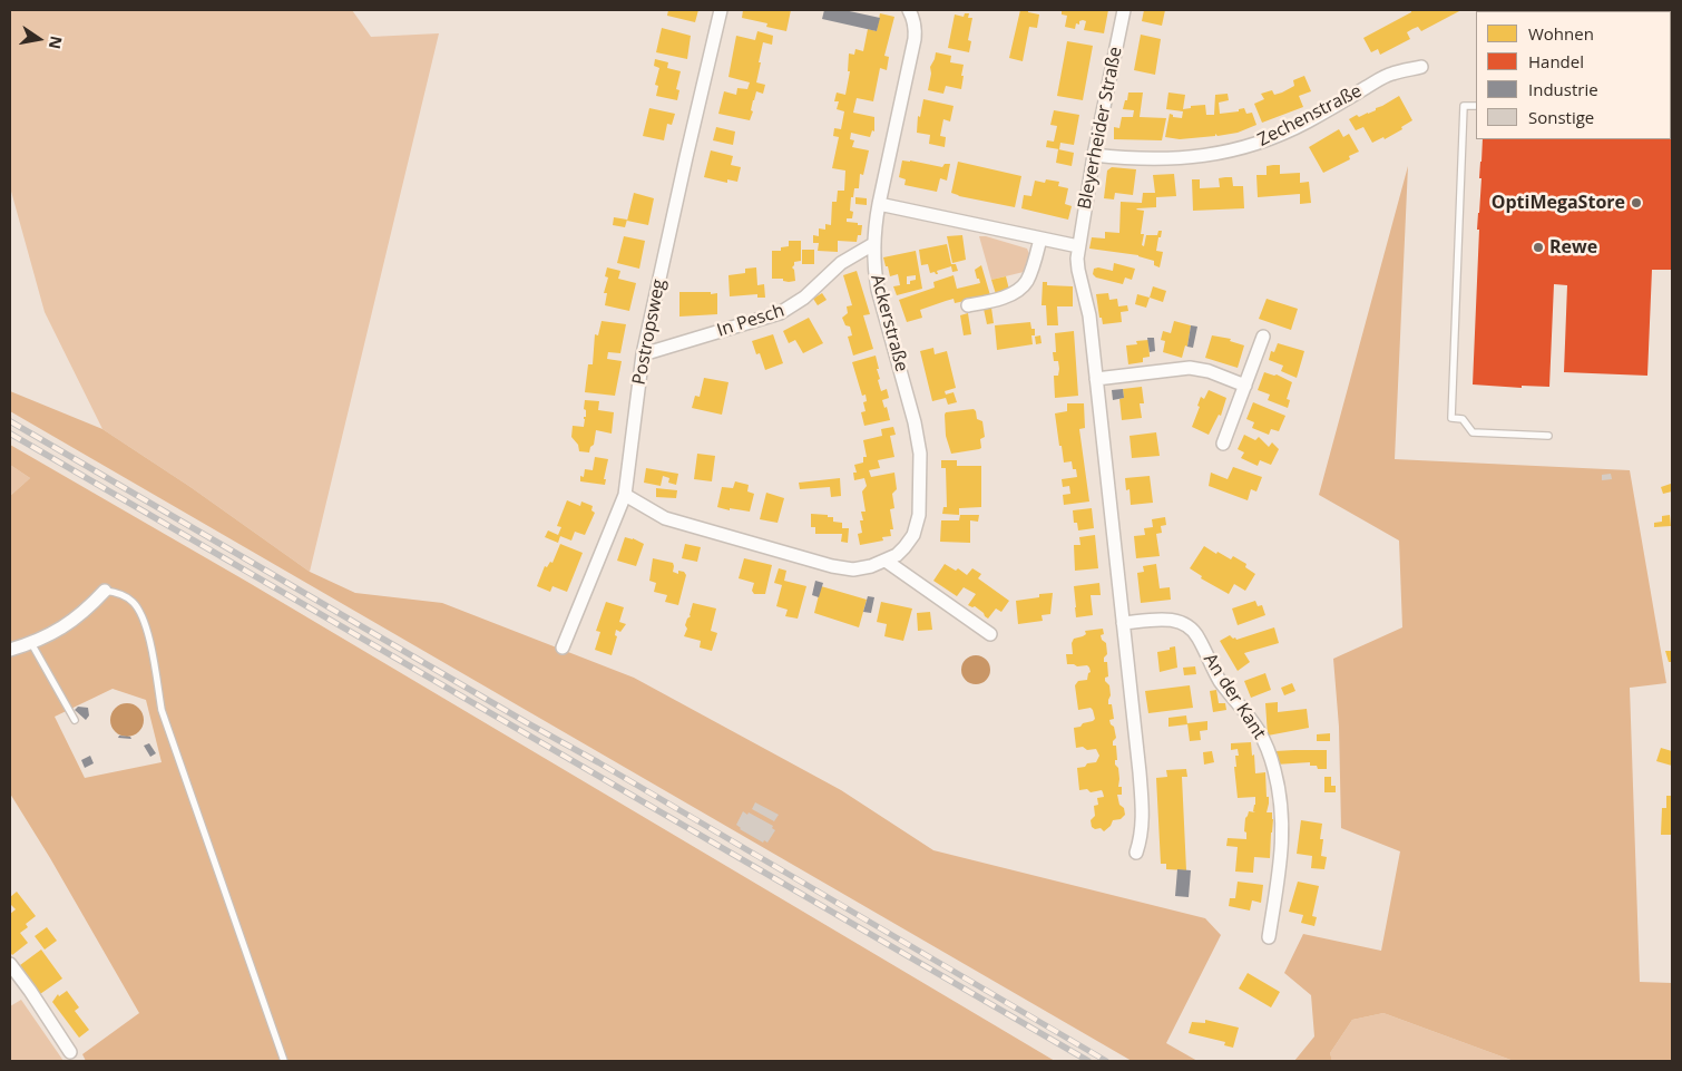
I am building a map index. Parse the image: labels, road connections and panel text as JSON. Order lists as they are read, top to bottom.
{
  "streets": {
    "street": [
      "Zechenstraße",
      "Bleyerheider Straße",
      "In Pesch",
      "Ackerstraße",
      "Postropsweg",
      "An der Kant"
    ]
  },
  "crossings": [
    ["Zechenstraße", "Bleyerheider Straße"],
    ["In Pesch", "Ackerstraße"],
    ["In Pesch", "Postropsweg"],
    ["Ackerstraße", "Postropsweg"]
  ],
  "places": ["OptiMegaStore", "Rewe"],
  "legend": [
    "Wohnen",
    "Handel",
    "Industrie",
    "Sonstige"
  ],
  "north": "right"
}
